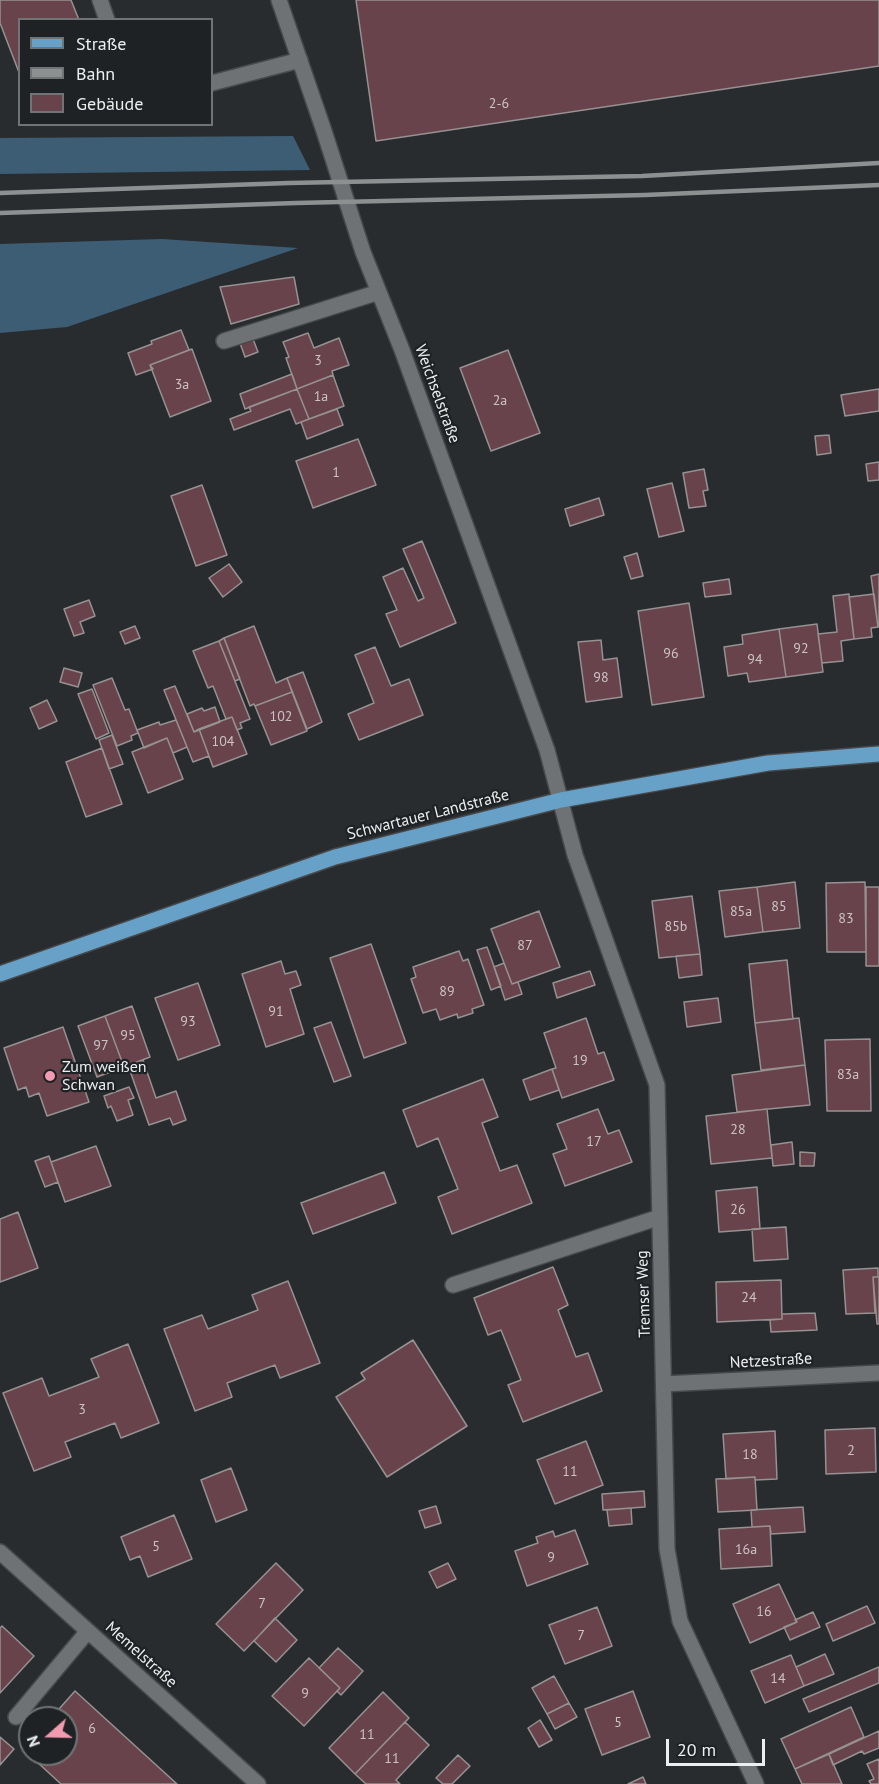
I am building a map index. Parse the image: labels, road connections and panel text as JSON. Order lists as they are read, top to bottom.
{
  "streets": {
    "main road": ["Schwartauer Landstraße"],
    "street": [
      "Weichselstraße",
      "Tremser Weg",
      "Netzestraße",
      "Memelstraße"
    ]
  },
  "crossings": [
    ["Weichselstraße", "Schwartauer Landstraße"],
    ["Weichselstraße", "Tremser Weg"],
    ["Schwartauer Landstraße", "Tremser Weg"],
    ["Tremser Weg", "Netzestraße"]
  ],
  "places": ["Zum weißen Schwan"],
  "house_numbers": [
    "2-6",
    "3",
    "3a",
    "1a",
    "2a",
    "1",
    "92",
    "96",
    "94",
    "98",
    "102",
    "104",
    "85",
    "85a",
    "83",
    "85b",
    "87",
    "89",
    "91",
    "93",
    "95",
    "97",
    "19",
    "83a",
    "28",
    "17",
    "26",
    "24",
    "3",
    "2",
    "18",
    "11",
    "5",
    "16a",
    "9",
    "7",
    "16",
    "7",
    "14",
    "9",
    "5",
    "6",
    "11",
    "11"
  ],
  "legend": ["Straße", "Bahn", "Gebäude"],
  "scale_bar": "20 m",
  "north": "left"
}
